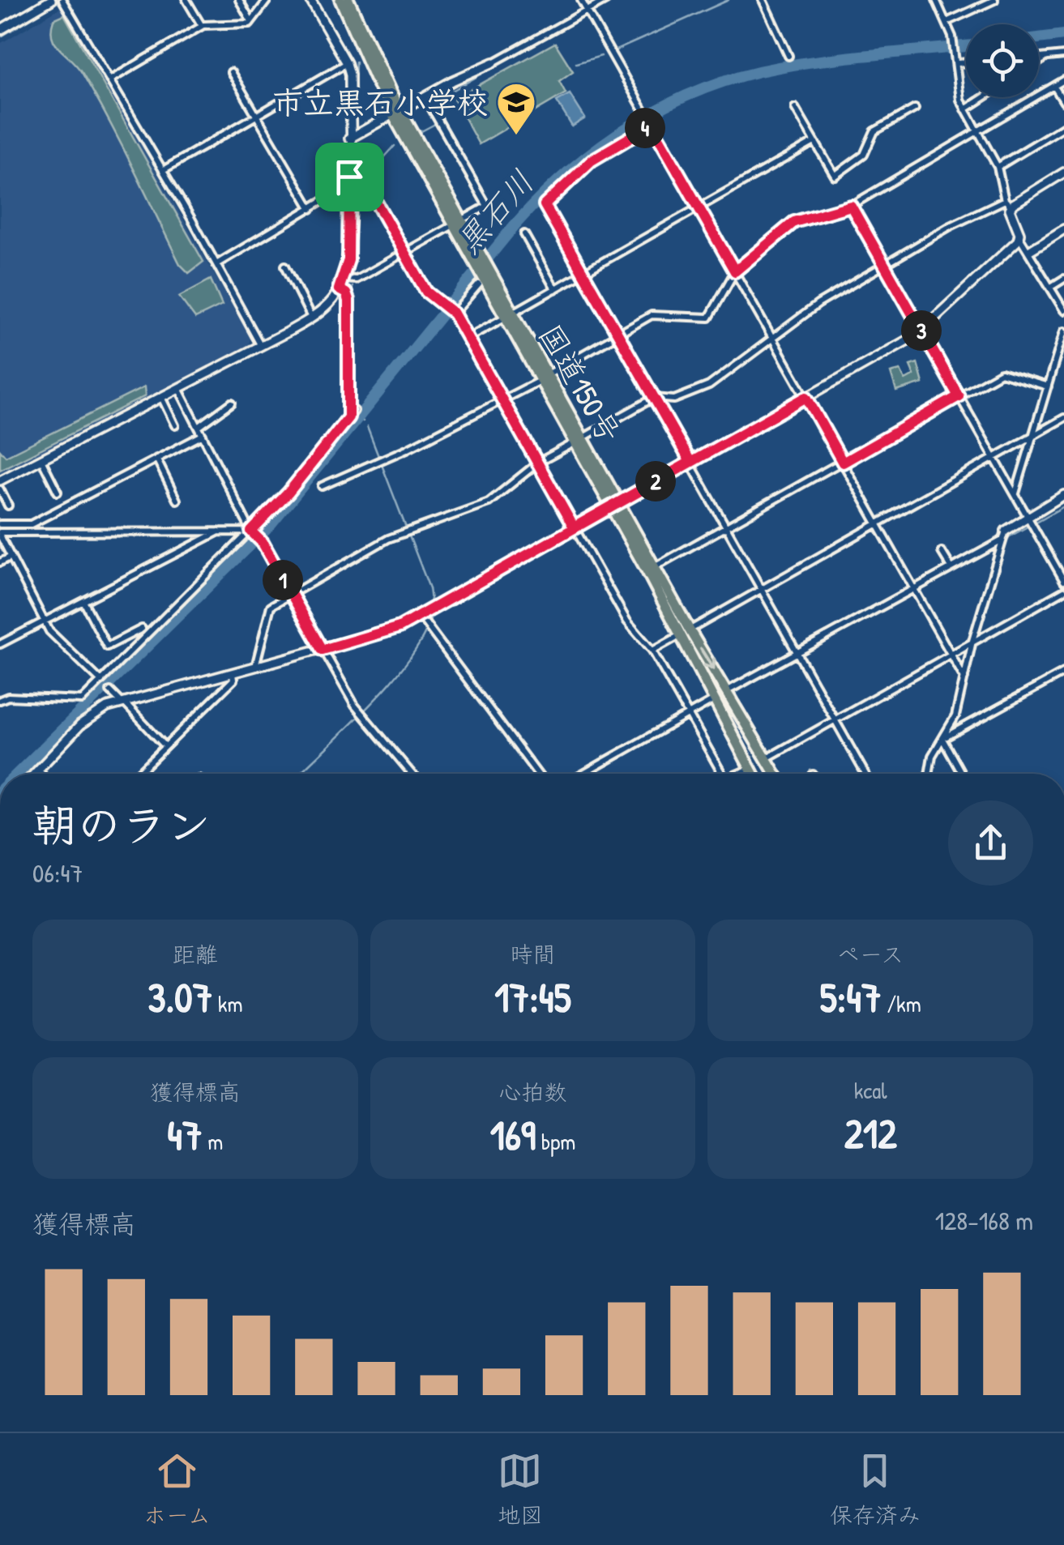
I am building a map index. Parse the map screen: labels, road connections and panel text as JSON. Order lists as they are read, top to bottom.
{
  "streets": {
    "highway": ["国道150号"]
  },
  "water": ["黒石川"],
  "places": {
    "school or university": ["市立黒石小学校"]
  },
  "page": {
    "pins": [
      "4",
      "3",
      "2",
      "1"
    ],
    "heading": ["朝のラン", "06:47"],
    "stats": [
      ["距離", "3.07 km"],
      ["時間", "17:45"],
      ["ペース", "5:47 /km"],
      ["獲得標高", "47 m"],
      ["心拍数", "169 bpm"],
      ["kcal", "212"]
    ],
    "chart": ["獲得標高", "128–168 m"],
    "tabs": ["ホーム", "地図", "保存済み"]
  }
}
